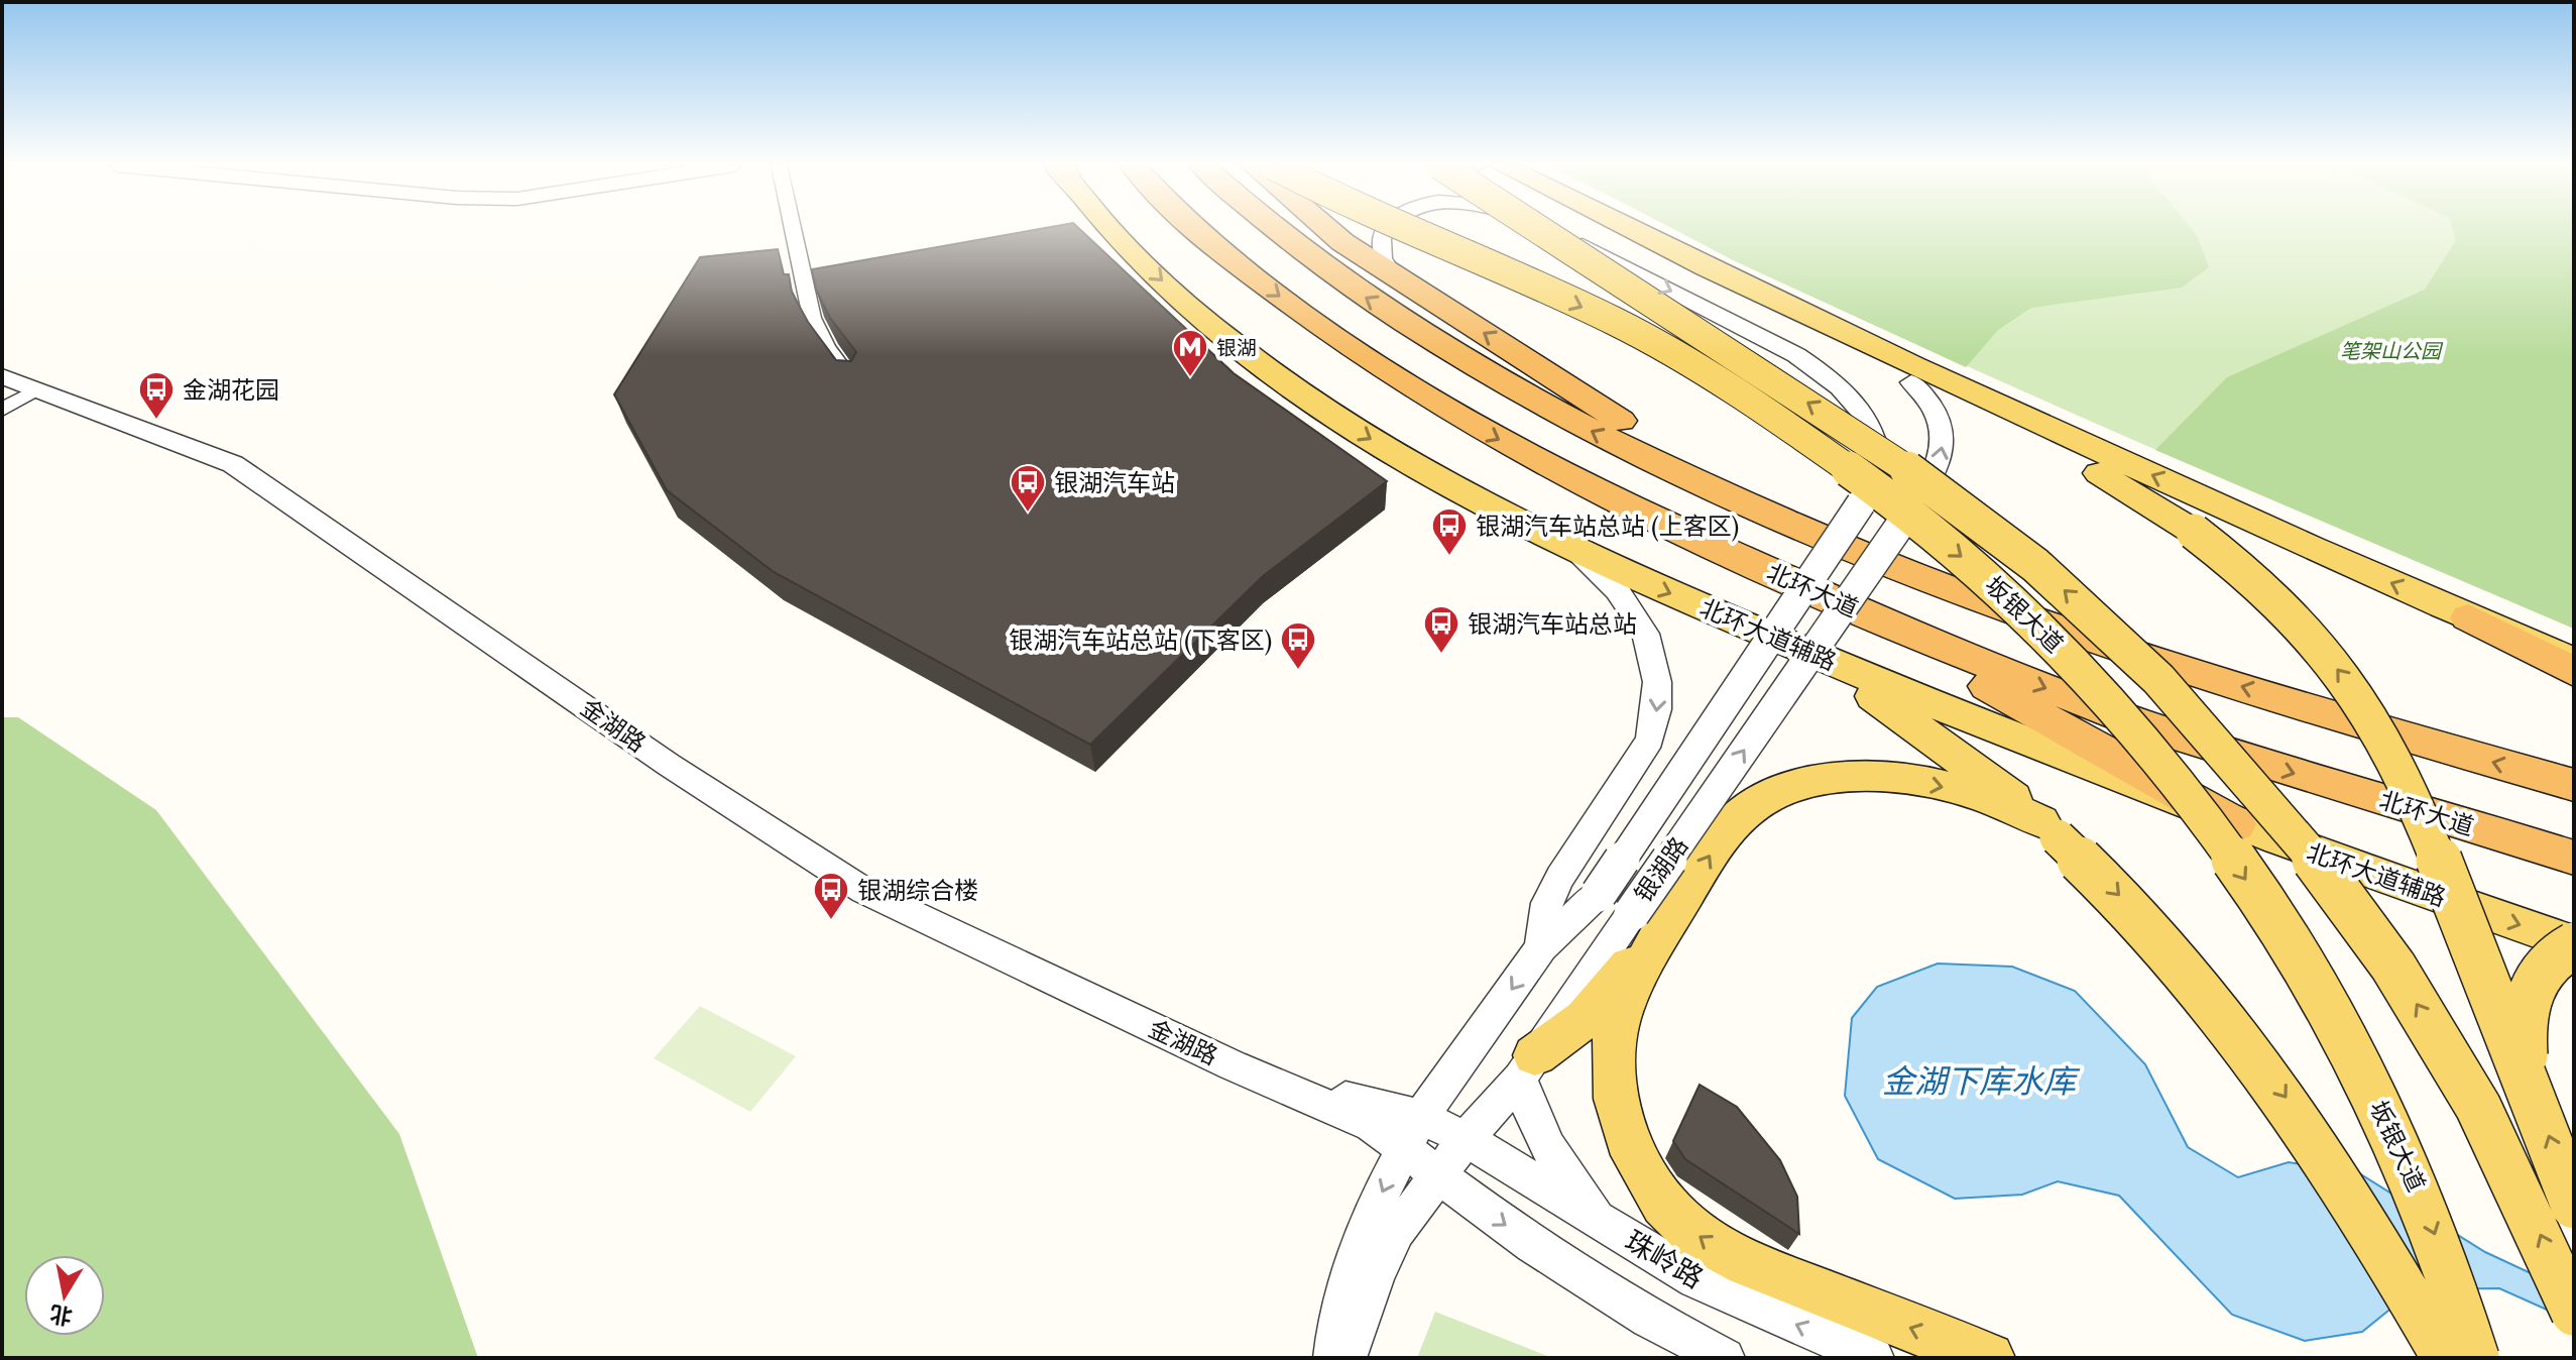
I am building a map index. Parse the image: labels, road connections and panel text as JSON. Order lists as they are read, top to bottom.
{
  "streets": {
    "highway": ["北环大道"],
    "main road": ["坂银大道", "北环大道辅路"],
    "street": ["金湖路", "银湖路", "珠岭路"]
  },
  "crossings": [
    ["金湖路", "珠岭路"]
  ],
  "one_way": ["银湖路"],
  "water": ["金湖下库水库"],
  "parks": ["笔架山公园"],
  "places": {
    "metro station": ["银湖"],
    "bus stop": [
      "金湖花园",
      "银湖汽车站",
      "银湖汽车站总站 (上客区)",
      "银湖汽车站总站",
      "银湖汽车站总站 (下客区)",
      "银湖综合楼"
    ]
  },
  "north": "bottom"
}
